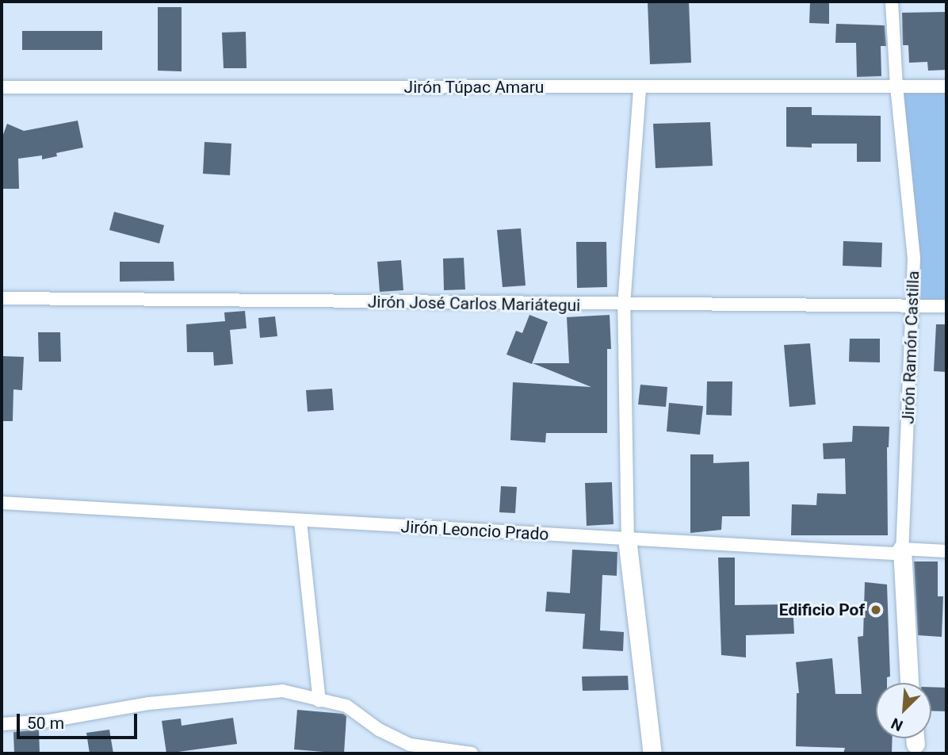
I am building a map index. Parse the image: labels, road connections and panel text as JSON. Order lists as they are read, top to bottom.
{
  "streets": {
    "street": [
      "Jirón Túpac Amaru",
      "Jirón José Carlos Mariátegui",
      "Jirón Ramón Castilla",
      "Jirón Leoncio Prado"
    ]
  },
  "crossings": [
    ["Jirón Túpac Amaru", "Jirón Ramón Castilla"],
    ["Jirón José Carlos Mariátegui", "Jirón Ramón Castilla"],
    ["Jirón Ramón Castilla", "Jirón Leoncio Prado"]
  ],
  "places": ["Edificio Pof"],
  "scale_bar": "50 m",
  "north": "bottom left"
}
